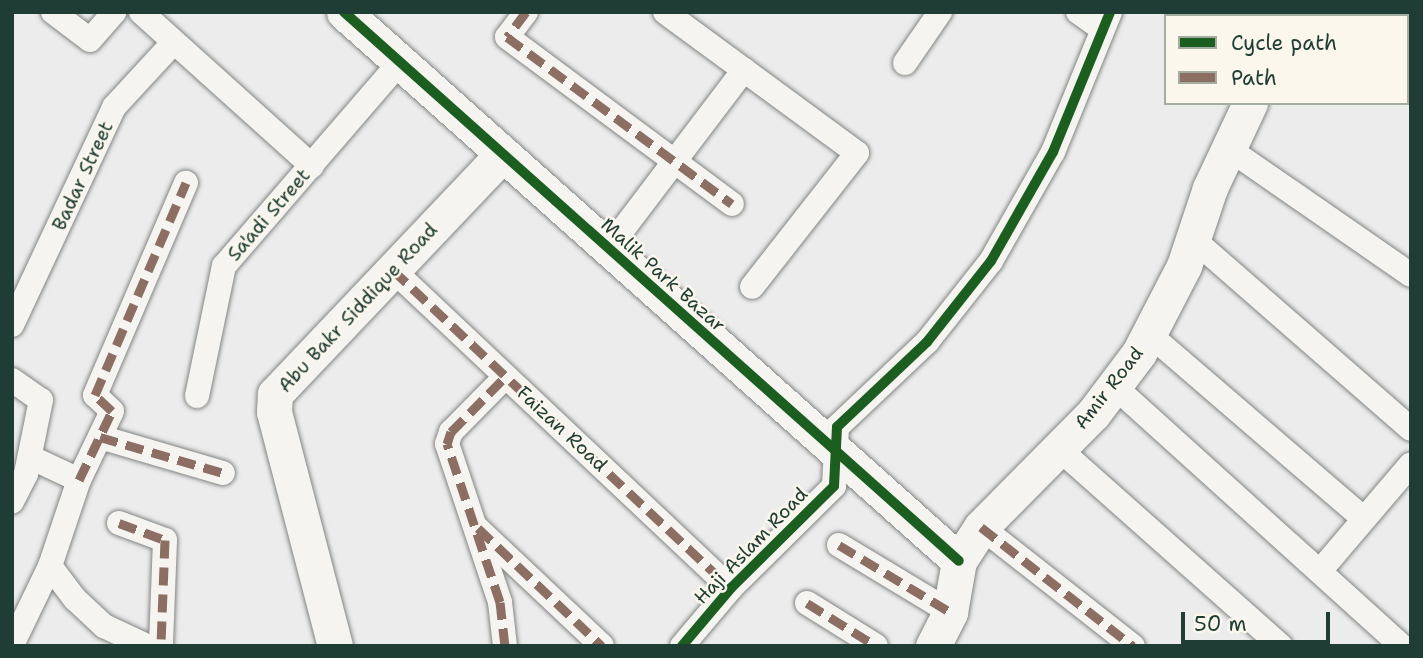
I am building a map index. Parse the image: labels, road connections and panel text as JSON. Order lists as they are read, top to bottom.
{
  "streets": {
    "street": [
      "Badar Street",
      "Sa'adi Street",
      "Malik Park Bazar",
      "Abu Bakr Siddique Road",
      "Amir Road",
      "Faizan Road",
      "Haji Aslam Road"
    ]
  },
  "crossings": [
    ["Sa'adi Street", "Malik Park Bazar"],
    ["Malik Park Bazar", "Abu Bakr Siddique Road"],
    ["Malik Park Bazar", "Amir Road"],
    ["Malik Park Bazar", "Haji Aslam Road"],
    ["Abu Bakr Siddique Road", "Faizan Road"],
    ["Faizan Road", "Haji Aslam Road"]
  ],
  "legend": ["Cycle path", "Path"],
  "scale_bar": "50 m"
}
